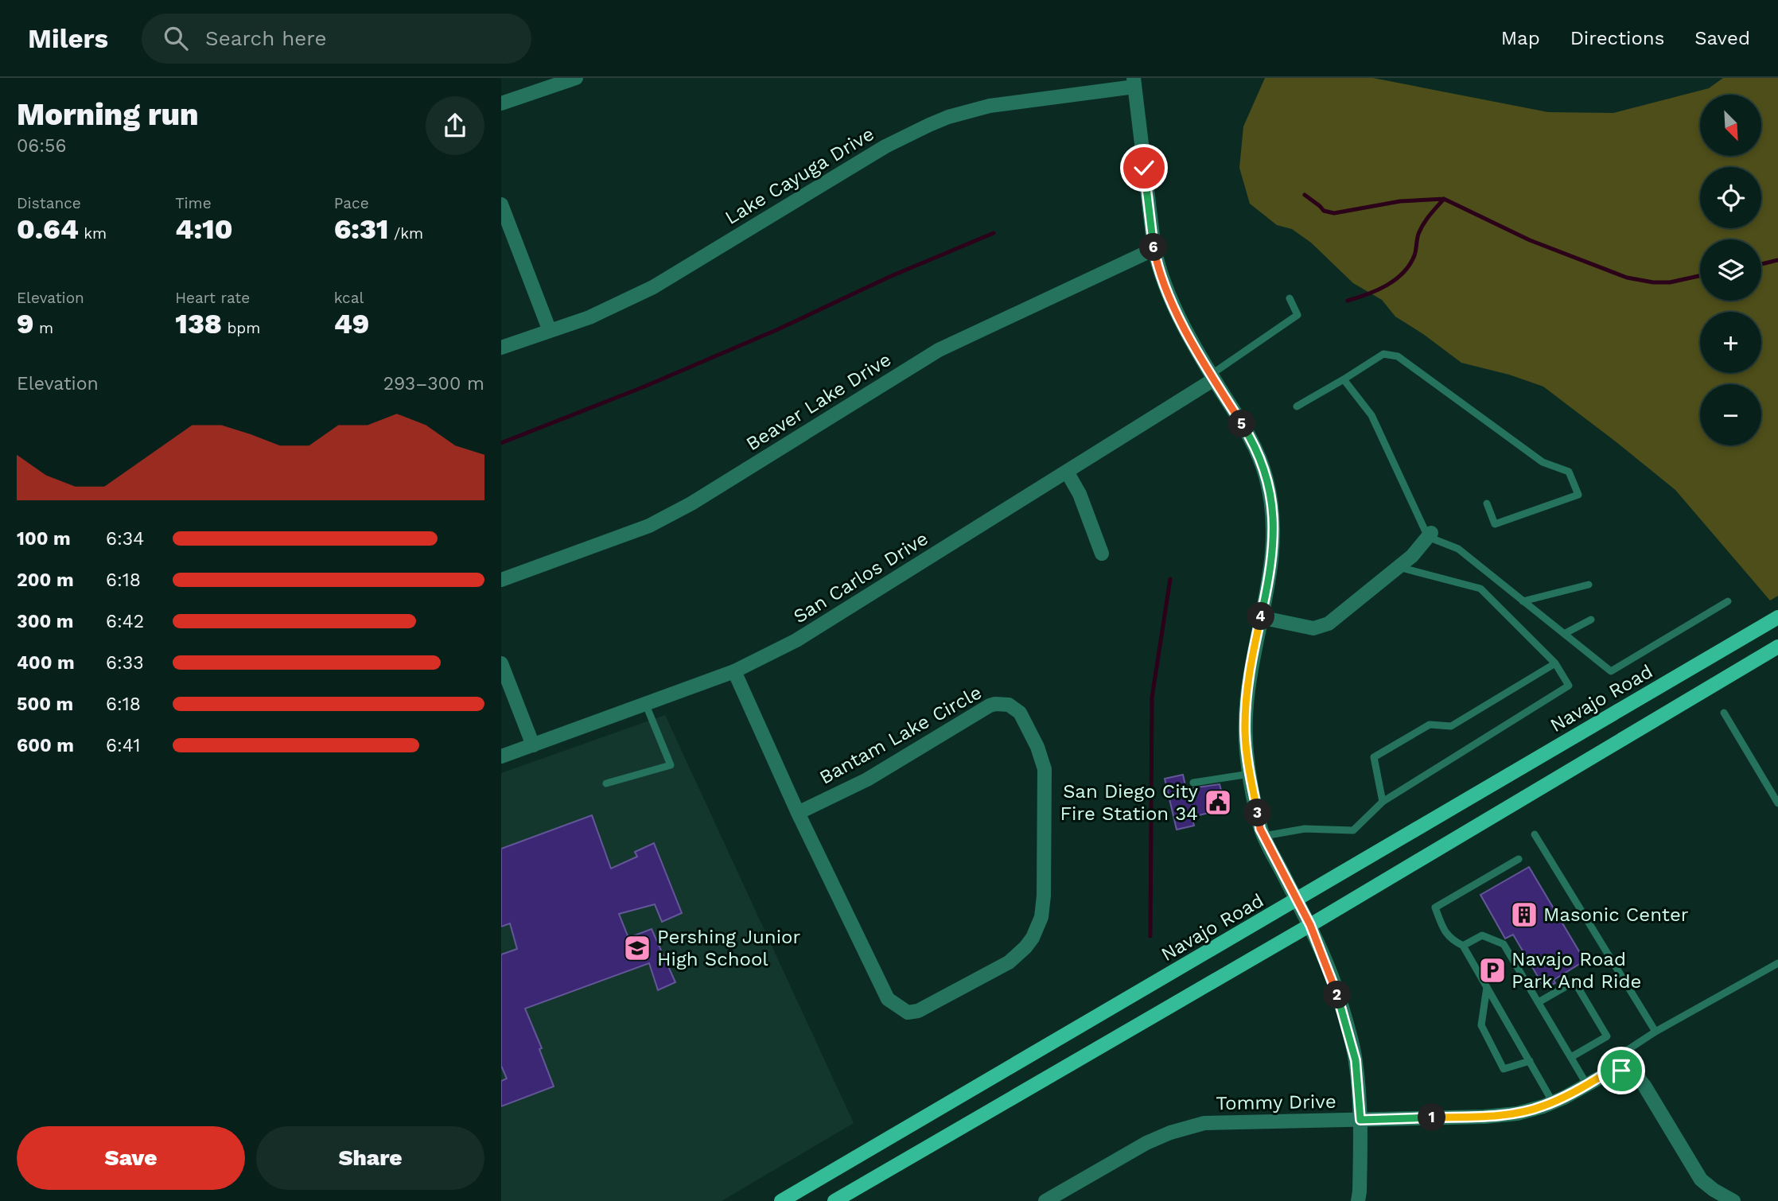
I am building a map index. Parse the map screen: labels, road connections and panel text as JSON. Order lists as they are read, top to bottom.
{
  "streets": {
    "main road": ["Navajo Road"],
    "street": [
      "Lake Cayuga Drive",
      "Beaver Lake Drive",
      "San Carlos Drive",
      "Bantam Lake Circle",
      "Tommy Drive"
    ]
  },
  "places": {
    "public building": ["San Diego City Fire Station 34"],
    "building": ["Masonic Center"],
    "school or university": ["Pershing Junior High School"],
    "parking": ["Navajo Road Park And Ride"]
  },
  "north": "bottom right",
  "page": {
    "header": "Milers",
    "search": "Search here",
    "nav": ["Map", "Directions", "Saved"],
    "heading": ["Morning run", "06:56"],
    "map_buttons": ["+", "−"],
    "stats": [
      ["Distance", "0.64 km"],
      ["Time", "4:10"],
      ["Pace", "6:31 /km"],
      ["Elevation", "9 m"],
      ["Heart rate", "138 bpm"],
      ["kcal", "49"]
    ],
    "pins": [
      "6",
      "5",
      "4",
      "3",
      "2",
      "1"
    ],
    "chart": ["Elevation", "293–300 m"],
    "list": [
      {
        "name": "100 m",
        "note": "6:34"
      },
      {
        "name": "200 m",
        "note": "6:18"
      },
      {
        "name": "300 m",
        "note": "6:42"
      },
      {
        "name": "400 m",
        "note": "6:33"
      },
      {
        "name": "500 m",
        "note": "6:18"
      },
      {
        "name": "600 m",
        "note": "6:41"
      }
    ],
    "buttons": ["Save", "Share"]
  }
}
